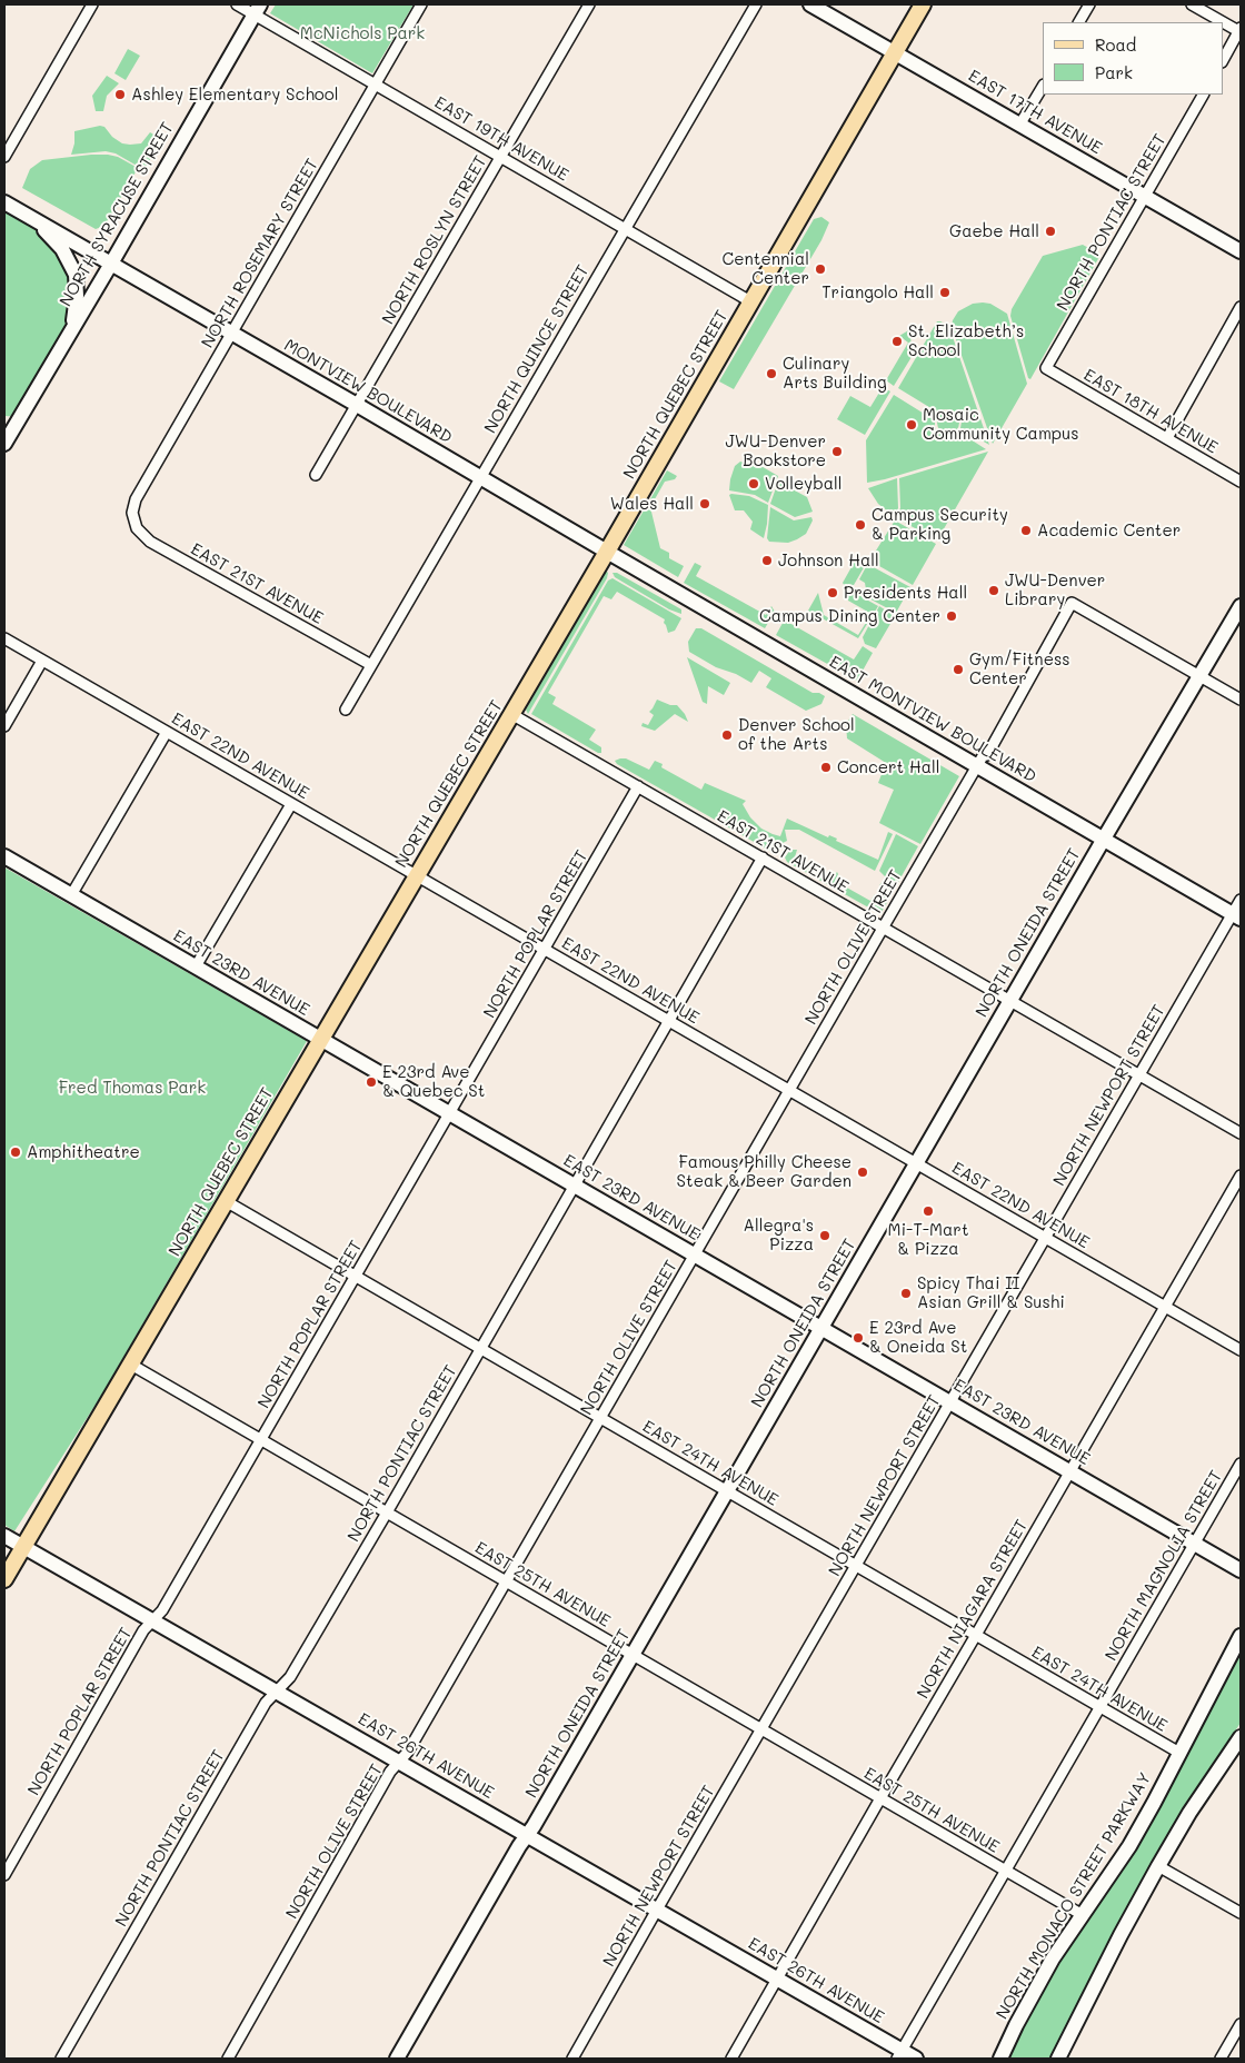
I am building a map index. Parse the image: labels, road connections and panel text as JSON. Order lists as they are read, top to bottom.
{
  "streets": {
    "main road": ["NORTH QUEBEC STREET"],
    "street": [
      "EAST 17TH AVENUE",
      "EAST 19TH AVENUE",
      "NORTH SYRACUSE STREET",
      "NORTH PONTIAC STREET",
      "NORTH ROSLYN STREET",
      "NORTH ROSEMARY STREET",
      "NORTH QUINCE STREET",
      "MONTVIEW BOULEVARD",
      "EAST 18TH AVENUE",
      "EAST 21ST AVENUE",
      "EAST MONTVIEW BOULEVARD",
      "EAST 22ND AVENUE",
      "NORTH ONEIDA STREET",
      "NORTH POPLAR STREET",
      "NORTH OLIVE STREET",
      "EAST 23RD AVENUE",
      "NORTH NEWPORT STREET",
      "EAST 24TH AVENUE",
      "NORTH MAGNOLIA STREET",
      "EAST 25TH AVENUE",
      "NORTH NIAGARA STREET",
      "EAST 26TH AVENUE",
      "NORTH MONACO STREET PARKWAY"
    ]
  },
  "crossings": [
    ["EAST 17TH AVENUE", "NORTH PONTIAC STREET"],
    ["EAST 17TH AVENUE", "NORTH QUEBEC STREET"],
    ["EAST 19TH AVENUE", "NORTH SYRACUSE STREET"],
    ["EAST 19TH AVENUE", "NORTH ROSLYN STREET"],
    ["EAST 19TH AVENUE", "NORTH ROSEMARY STREET"],
    ["EAST 19TH AVENUE", "NORTH QUINCE STREET"],
    ["EAST 19TH AVENUE", "NORTH QUEBEC STREET"],
    ["NORTH SYRACUSE STREET", "MONTVIEW BOULEVARD"],
    ["NORTH PONTIAC STREET", "EAST 18TH AVENUE"],
    ["NORTH PONTIAC STREET", "EAST 21ST AVENUE"],
    ["NORTH PONTIAC STREET", "EAST 22ND AVENUE"],
    ["NORTH PONTIAC STREET", "EAST 23RD AVENUE"],
    ["NORTH PONTIAC STREET", "EAST 24TH AVENUE"],
    ["NORTH PONTIAC STREET", "EAST 25TH AVENUE"],
    ["NORTH PONTIAC STREET", "EAST 26TH AVENUE"],
    ["NORTH ROSLYN STREET", "MONTVIEW BOULEVARD"],
    ["NORTH ROSEMARY STREET", "MONTVIEW BOULEVARD"],
    ["NORTH ROSEMARY STREET", "EAST 21ST AVENUE"],
    ["NORTH QUINCE STREET", "MONTVIEW BOULEVARD"],
    ["NORTH QUINCE STREET", "EAST 21ST AVENUE"],
    ["MONTVIEW BOULEVARD", "NORTH QUEBEC STREET"],
    ["MONTVIEW BOULEVARD", "EAST MONTVIEW BOULEVARD"],
    ["NORTH QUEBEC STREET", "EAST 21ST AVENUE"],
    ["NORTH QUEBEC STREET", "EAST MONTVIEW BOULEVARD"],
    ["NORTH QUEBEC STREET", "EAST 22ND AVENUE"],
    ["NORTH QUEBEC STREET", "EAST 23RD AVENUE"],
    ["NORTH QUEBEC STREET", "EAST 24TH AVENUE"],
    ["NORTH QUEBEC STREET", "EAST 25TH AVENUE"],
    ["NORTH QUEBEC STREET", "EAST 26TH AVENUE"],
    ["EAST 21ST AVENUE", "NORTH ONEIDA STREET"],
    ["EAST 21ST AVENUE", "NORTH POPLAR STREET"],
    ["EAST 21ST AVENUE", "NORTH OLIVE STREET"],
    ["EAST 21ST AVENUE", "NORTH NEWPORT STREET"],
    ["EAST MONTVIEW BOULEVARD", "NORTH ONEIDA STREET"],
    ["EAST MONTVIEW BOULEVARD", "NORTH OLIVE STREET"],
    ["EAST MONTVIEW BOULEVARD", "NORTH NEWPORT STREET"],
    ["EAST 22ND AVENUE", "NORTH ONEIDA STREET"],
    ["EAST 22ND AVENUE", "NORTH POPLAR STREET"],
    ["EAST 22ND AVENUE", "NORTH OLIVE STREET"],
    ["EAST 22ND AVENUE", "NORTH NEWPORT STREET"],
    ["EAST 22ND AVENUE", "NORTH NIAGARA STREET"],
    ["NORTH ONEIDA STREET", "NORTH OLIVE STREET"],
    ["NORTH ONEIDA STREET", "EAST 23RD AVENUE"],
    ["NORTH ONEIDA STREET", "EAST 24TH AVENUE"],
    ["NORTH ONEIDA STREET", "EAST 25TH AVENUE"],
    ["NORTH ONEIDA STREET", "EAST 26TH AVENUE"],
    ["NORTH POPLAR STREET", "EAST 23RD AVENUE"],
    ["NORTH POPLAR STREET", "EAST 24TH AVENUE"],
    ["NORTH POPLAR STREET", "EAST 25TH AVENUE"],
    ["NORTH POPLAR STREET", "EAST 26TH AVENUE"],
    ["NORTH OLIVE STREET", "EAST 23RD AVENUE"],
    ["NORTH OLIVE STREET", "EAST 24TH AVENUE"],
    ["NORTH OLIVE STREET", "EAST 25TH AVENUE"],
    ["NORTH OLIVE STREET", "EAST 26TH AVENUE"],
    ["EAST 23RD AVENUE", "NORTH NEWPORT STREET"],
    ["EAST 23RD AVENUE", "NORTH MAGNOLIA STREET"],
    ["EAST 23RD AVENUE", "NORTH NIAGARA STREET"],
    ["NORTH NEWPORT STREET", "EAST 24TH AVENUE"],
    ["NORTH NEWPORT STREET", "EAST 25TH AVENUE"],
    ["NORTH NEWPORT STREET", "EAST 26TH AVENUE"],
    ["EAST 24TH AVENUE", "NORTH MAGNOLIA STREET"],
    ["EAST 24TH AVENUE", "NORTH NIAGARA STREET"],
    ["EAST 24TH AVENUE", "NORTH MONACO STREET PARKWAY"],
    ["NORTH MAGNOLIA STREET", "EAST 25TH AVENUE"],
    ["NORTH MAGNOLIA STREET", "EAST 26TH AVENUE"],
    ["EAST 25TH AVENUE", "NORTH NIAGARA STREET"],
    ["EAST 25TH AVENUE", "NORTH MONACO STREET PARKWAY"],
    ["NORTH NIAGARA STREET", "EAST 26TH AVENUE"]
  ],
  "parks": ["McNichols Park", "Fred Thomas Park"],
  "places": [
    "Ashley Elementary School",
    "Gaebe Hall",
    "Centennial Center",
    "Triangolo Hall",
    "St. Elizabeth’s School",
    "Culinary Arts Building",
    "Mosaic Community Campus",
    "JWU-Denver Bookstore",
    "Volleyball",
    "Wales Hall",
    "Campus Security & Parking",
    "Academic Center",
    "Johnson Hall",
    "JWU-Denver Library",
    "Presidents Hall",
    "Campus Dining Center",
    "Gym/Fitness Center",
    "Denver School of the Arts",
    "Concert Hall",
    "E 23rd Ave & Quebec St",
    "Amphitheatre",
    "Famous Philly Cheese Steak & Beer Garden",
    "Mi-T-Mart & Pizza",
    "Allegra's Pizza",
    "Spicy Thai II Asian Grill & Sushi",
    "E 23rd Ave & Oneida St"
  ],
  "legend": ["Road", "Park"]
}
